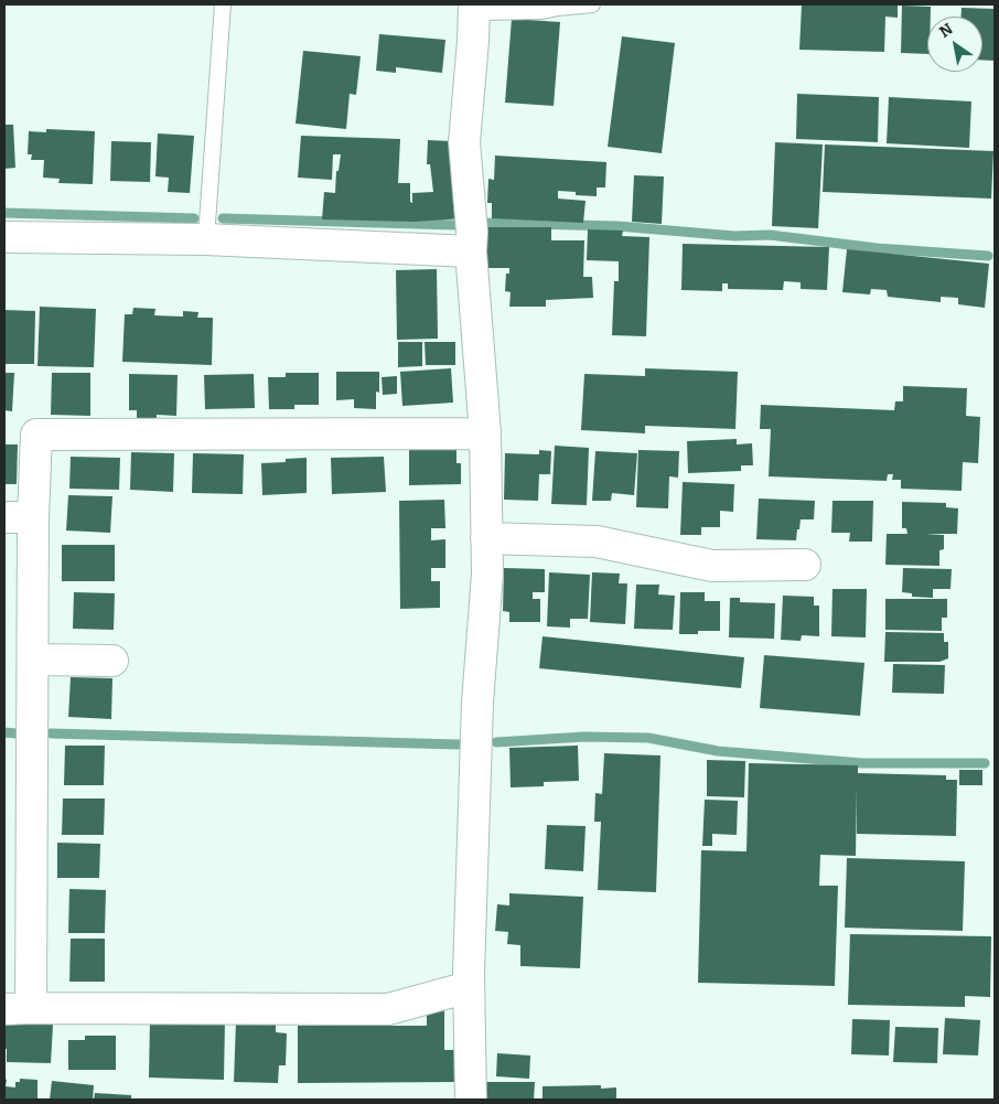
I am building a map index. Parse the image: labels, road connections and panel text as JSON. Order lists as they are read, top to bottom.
{
  "north": "top left"
}
